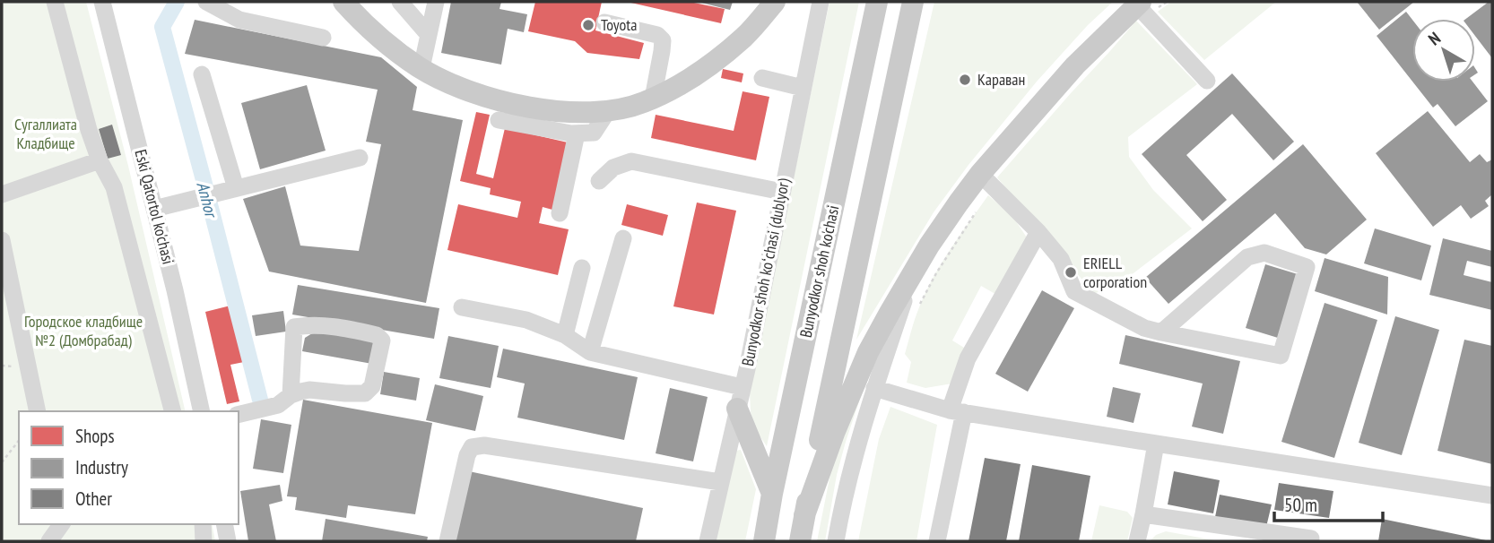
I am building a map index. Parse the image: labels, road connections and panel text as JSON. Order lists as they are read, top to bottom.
{
  "streets": {
    "main road": ["Bunyodkor shoh ko'chasi"],
    "street": ["Eski Qatortol ko'chasi", "Bunyodkor shoh koʻchasi (dublyor)"]
  },
  "water": ["Anhor"],
  "parks": ["Сугаллиата Кладбище", "Городское кладбище №2 (Домбрабад)"],
  "places": ["Toyota", "Караван", "ERIELL corporation"],
  "legend": ["Shops", "Industry", "Other"],
  "scale_bar": "50 m",
  "north": "top left"
}
